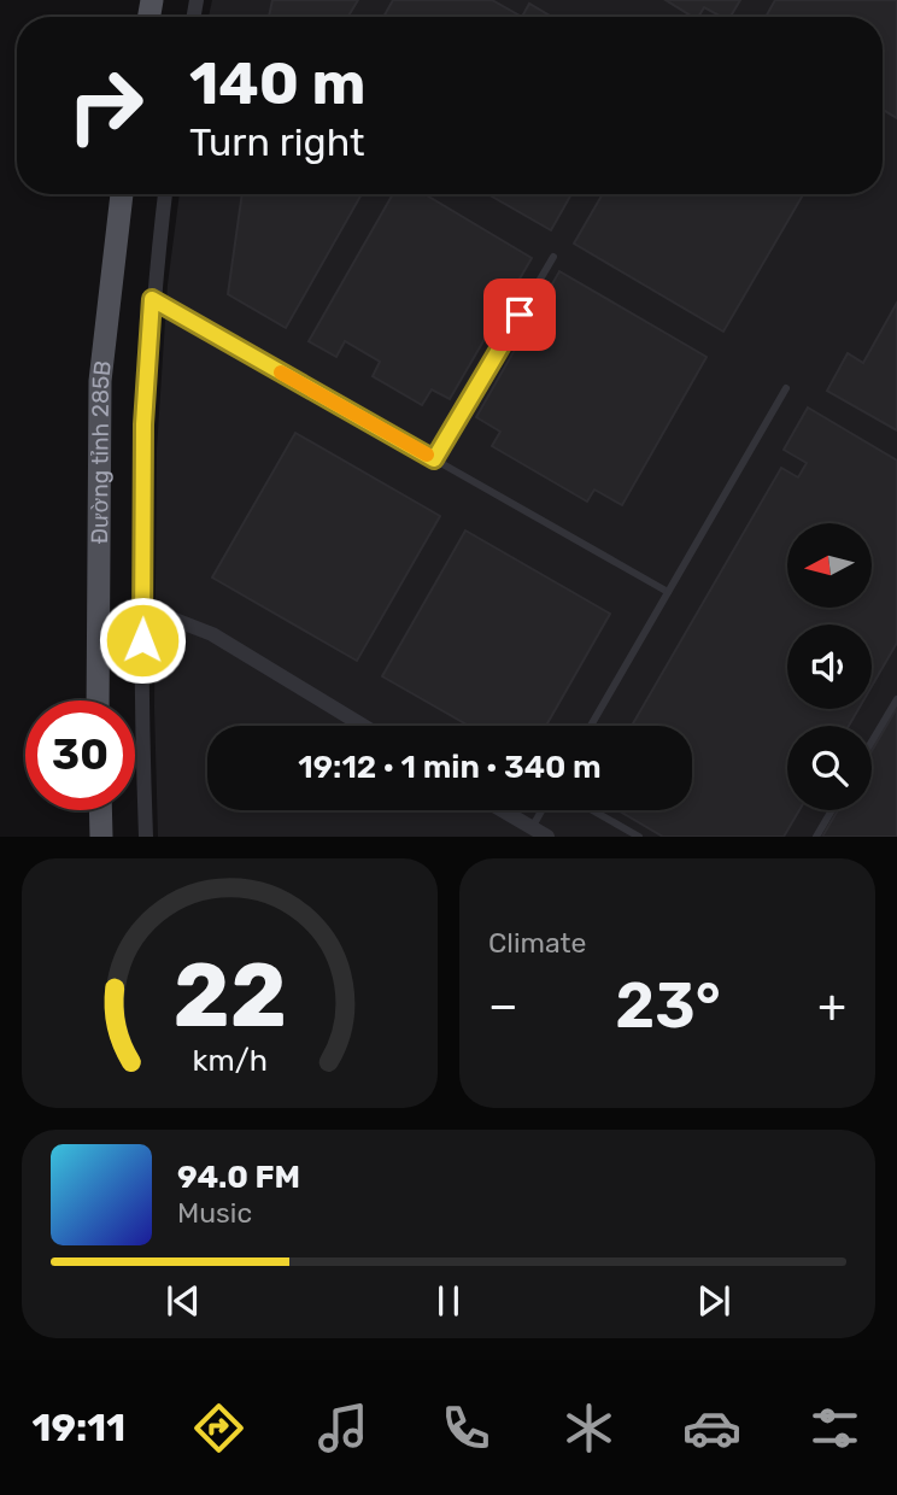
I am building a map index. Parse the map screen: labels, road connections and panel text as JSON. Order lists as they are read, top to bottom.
{
  "streets": {
    "main road": ["Đường tỉnh 285B"]
  },
  "north": "left",
  "page": {
    "turn": ["140 m", "Turn right"],
    "limit": "30",
    "trip": "19:12 · 1 min · 340 m",
    "tile": "Climate",
    "heat": ["−", "23°", "+"],
    "song": ["94.0 FM", "Music"],
    "tabs": "19:11",
    "gauge": ["22", "km/h"]
  }
}
